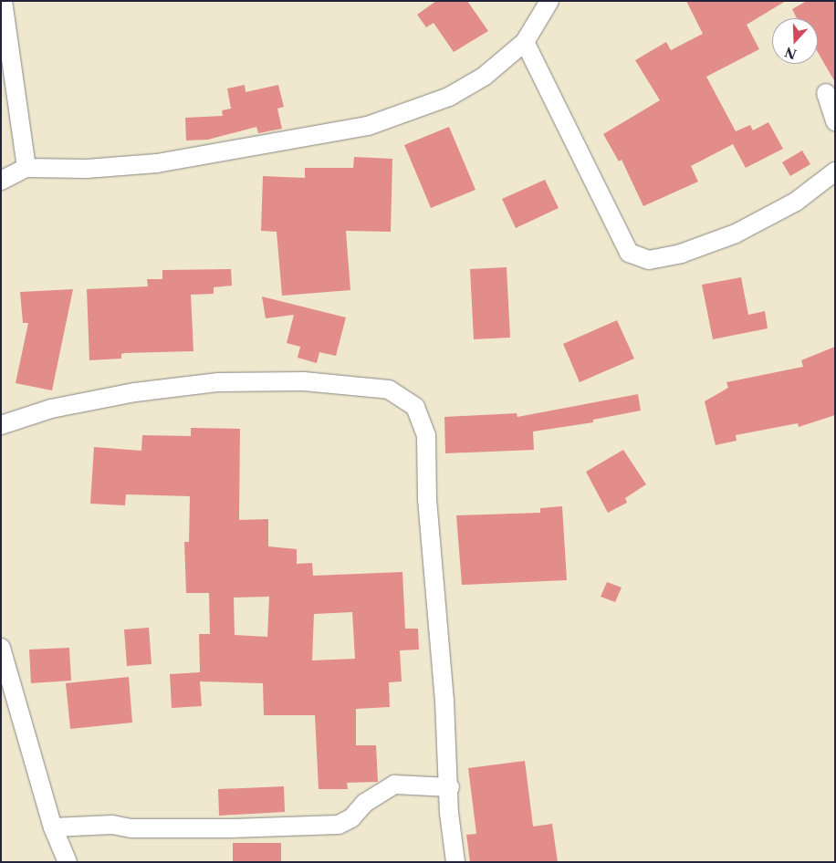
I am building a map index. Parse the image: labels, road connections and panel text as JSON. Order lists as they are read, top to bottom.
{
  "north": "bottom"
}
